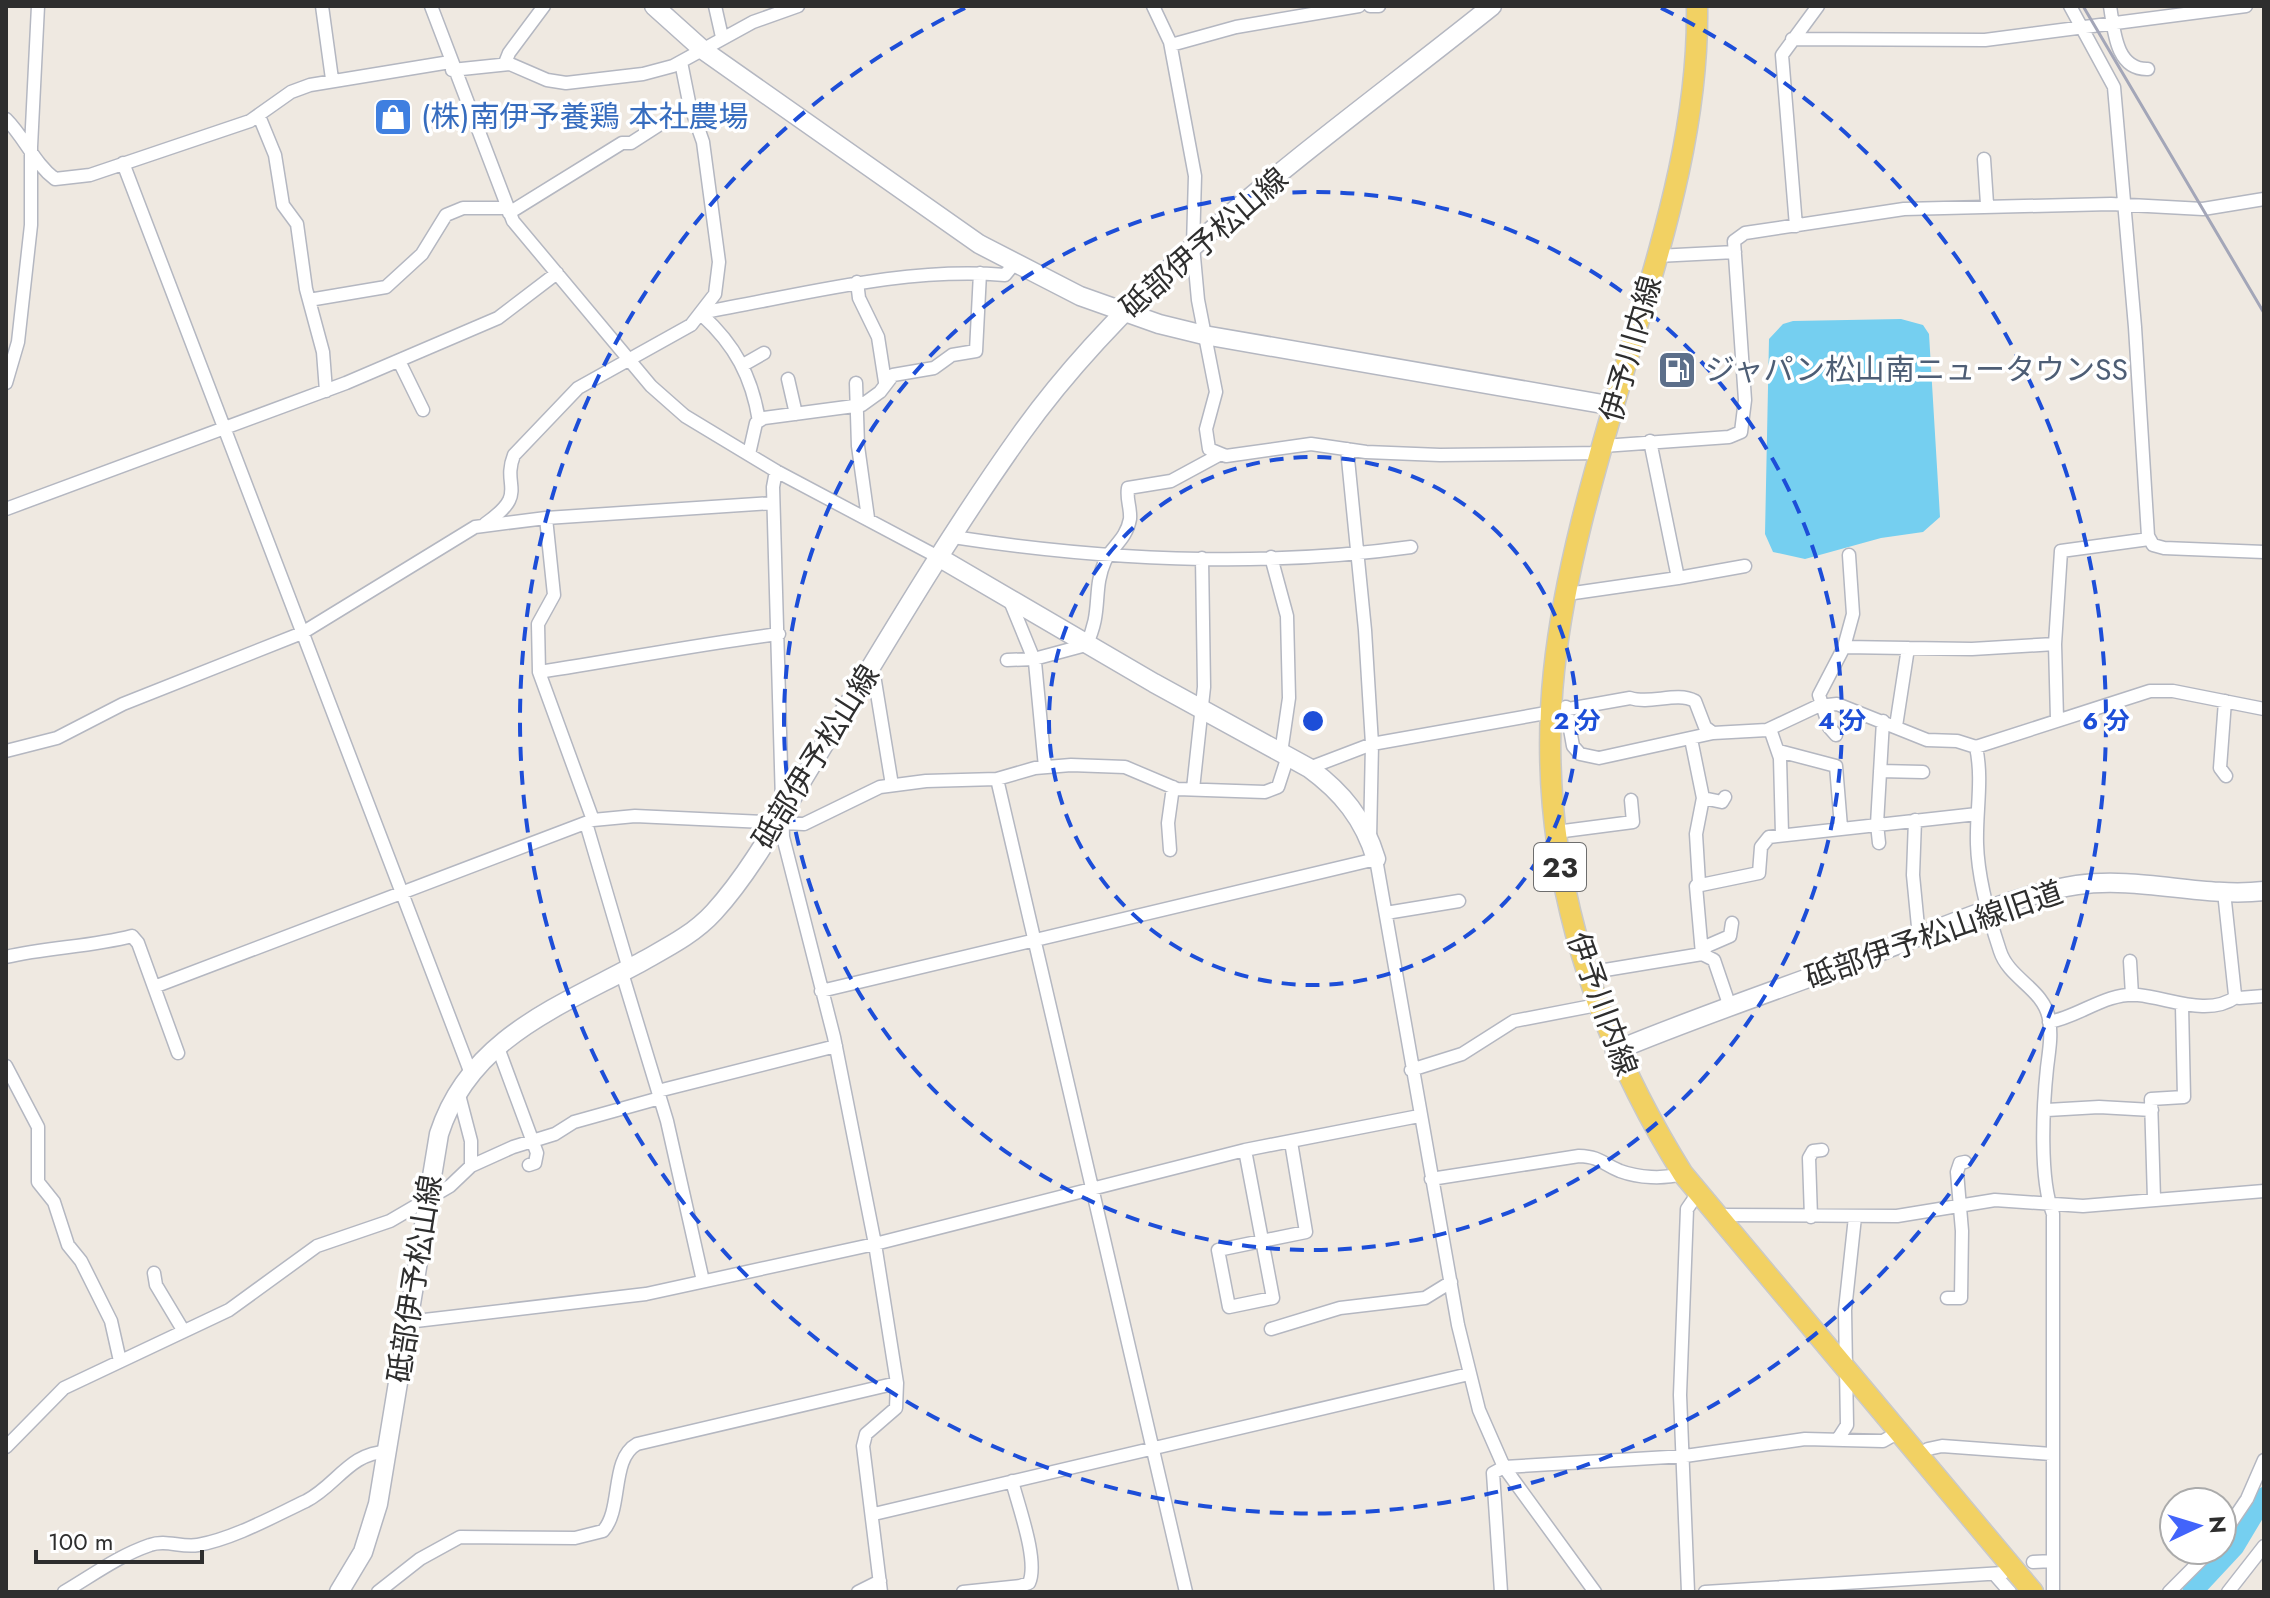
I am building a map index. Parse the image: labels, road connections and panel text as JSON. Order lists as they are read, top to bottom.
{
  "streets": {
    "main road": ["伊予川内線", "23"],
    "street": ["砥部伊予松山線", "砥部伊予松山線旧道"]
  },
  "crossings": [
    ["伊予川内線", "砥部伊予松山線旧道"]
  ],
  "places": {
    "shop": ["(株)南伊予養鶏 本社農場"],
    "fuel station": ["ジャパン松山南ニュータウンSS"]
  },
  "scale_bar": "100 m",
  "north": "right",
  "rings": ["2 分", "4 分", "6 分"]
}
